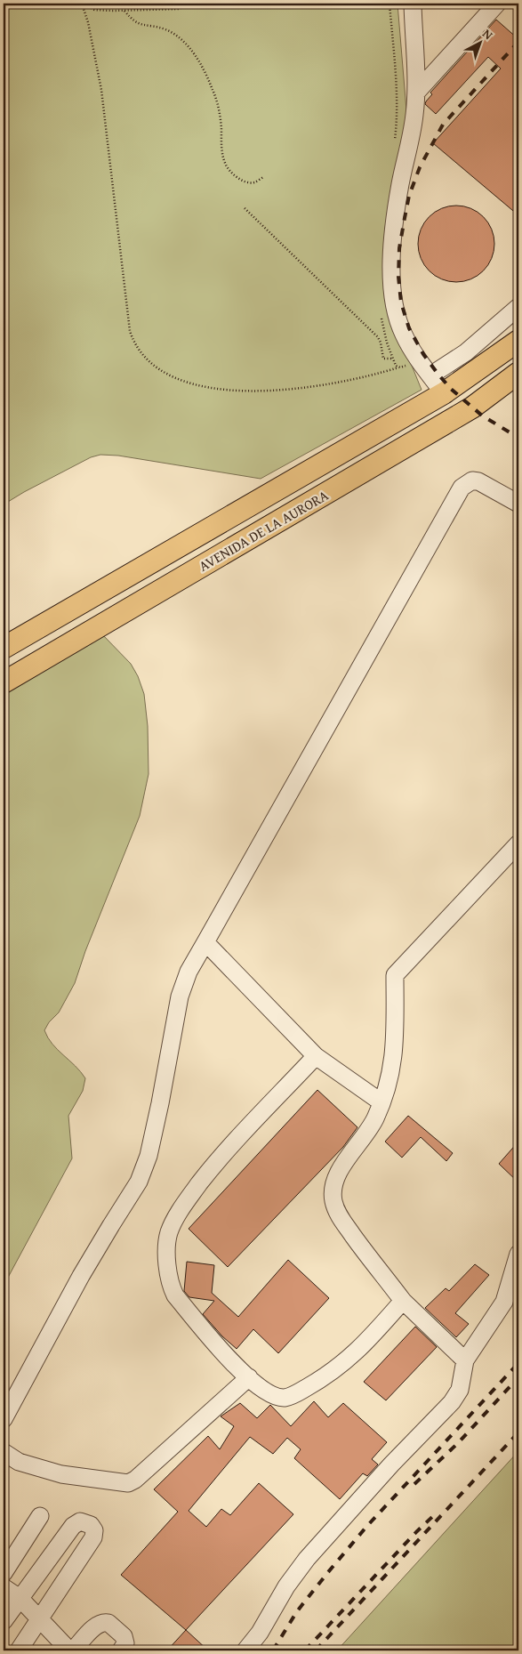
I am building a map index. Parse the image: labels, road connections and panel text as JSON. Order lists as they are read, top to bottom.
{
  "streets": {
    "main road": ["AVENIDA DE LA AURORA"]
  },
  "north": "top right"
}
